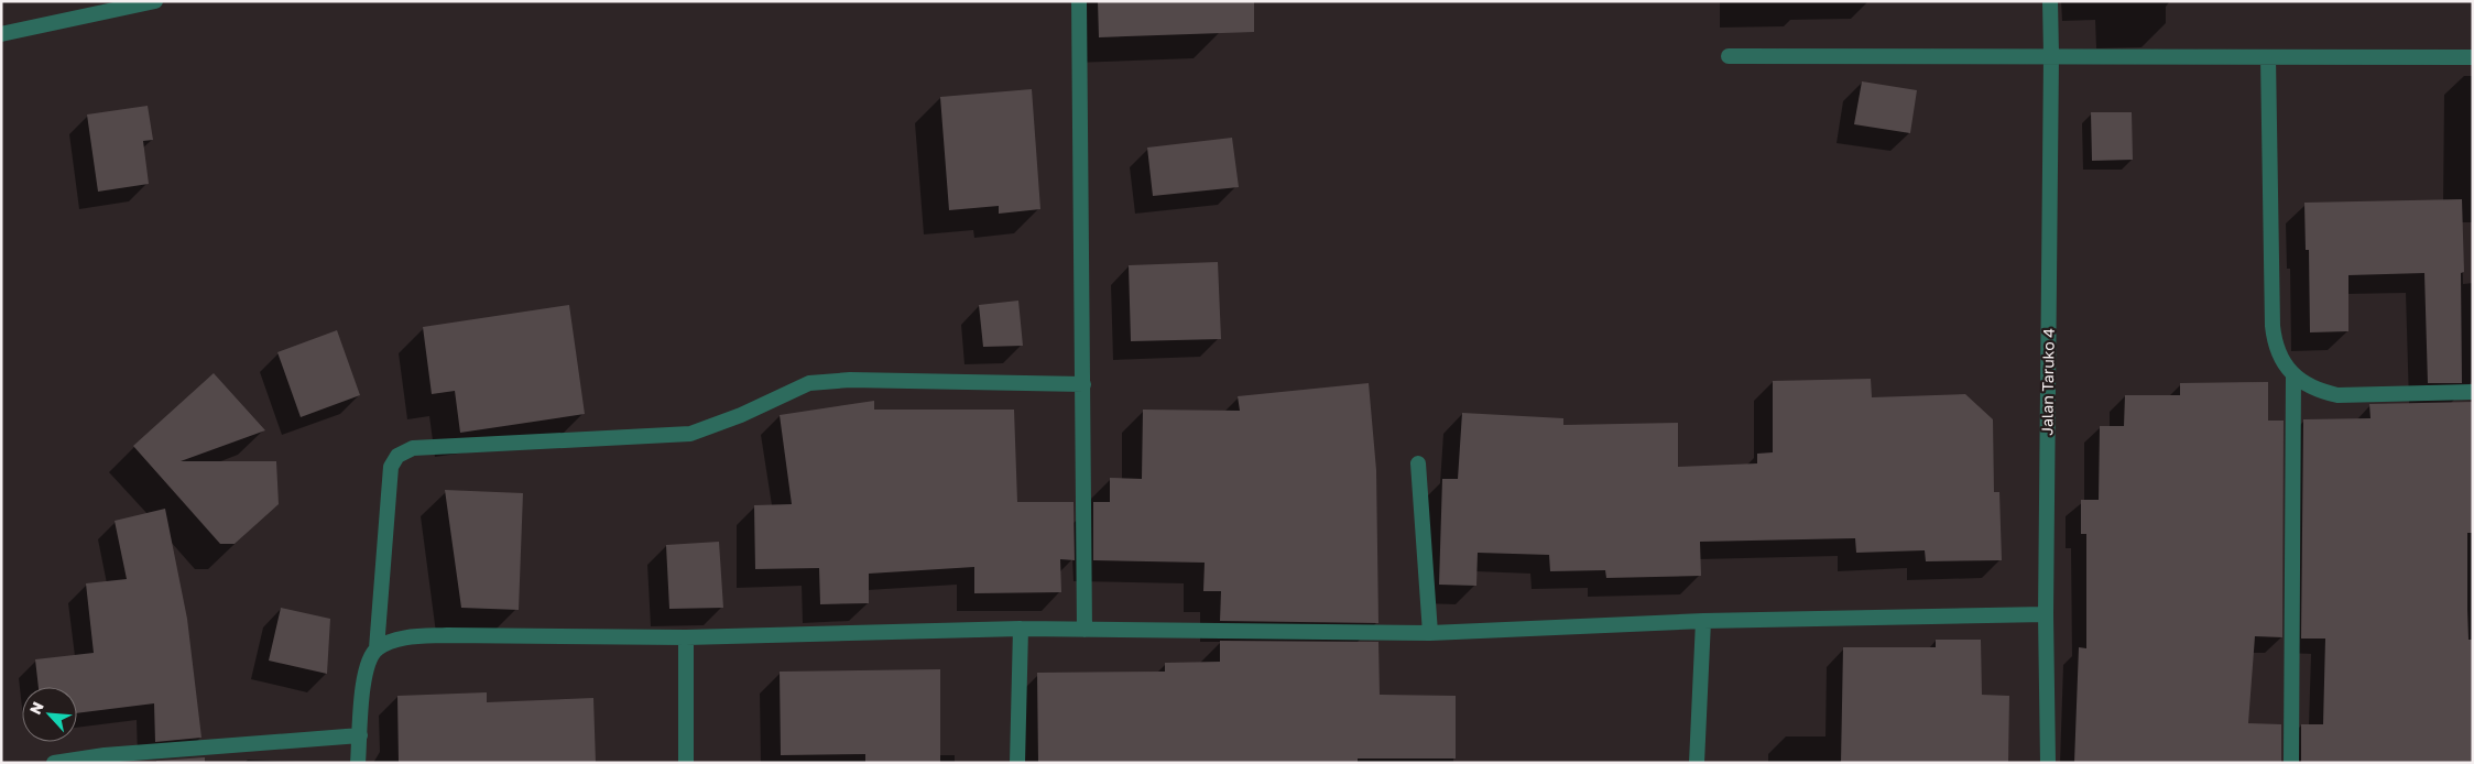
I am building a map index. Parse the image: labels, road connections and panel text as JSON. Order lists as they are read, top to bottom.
{
  "streets": {
    "street": ["Jalan Taruko 4"]
  },
  "north": "top left"
}
